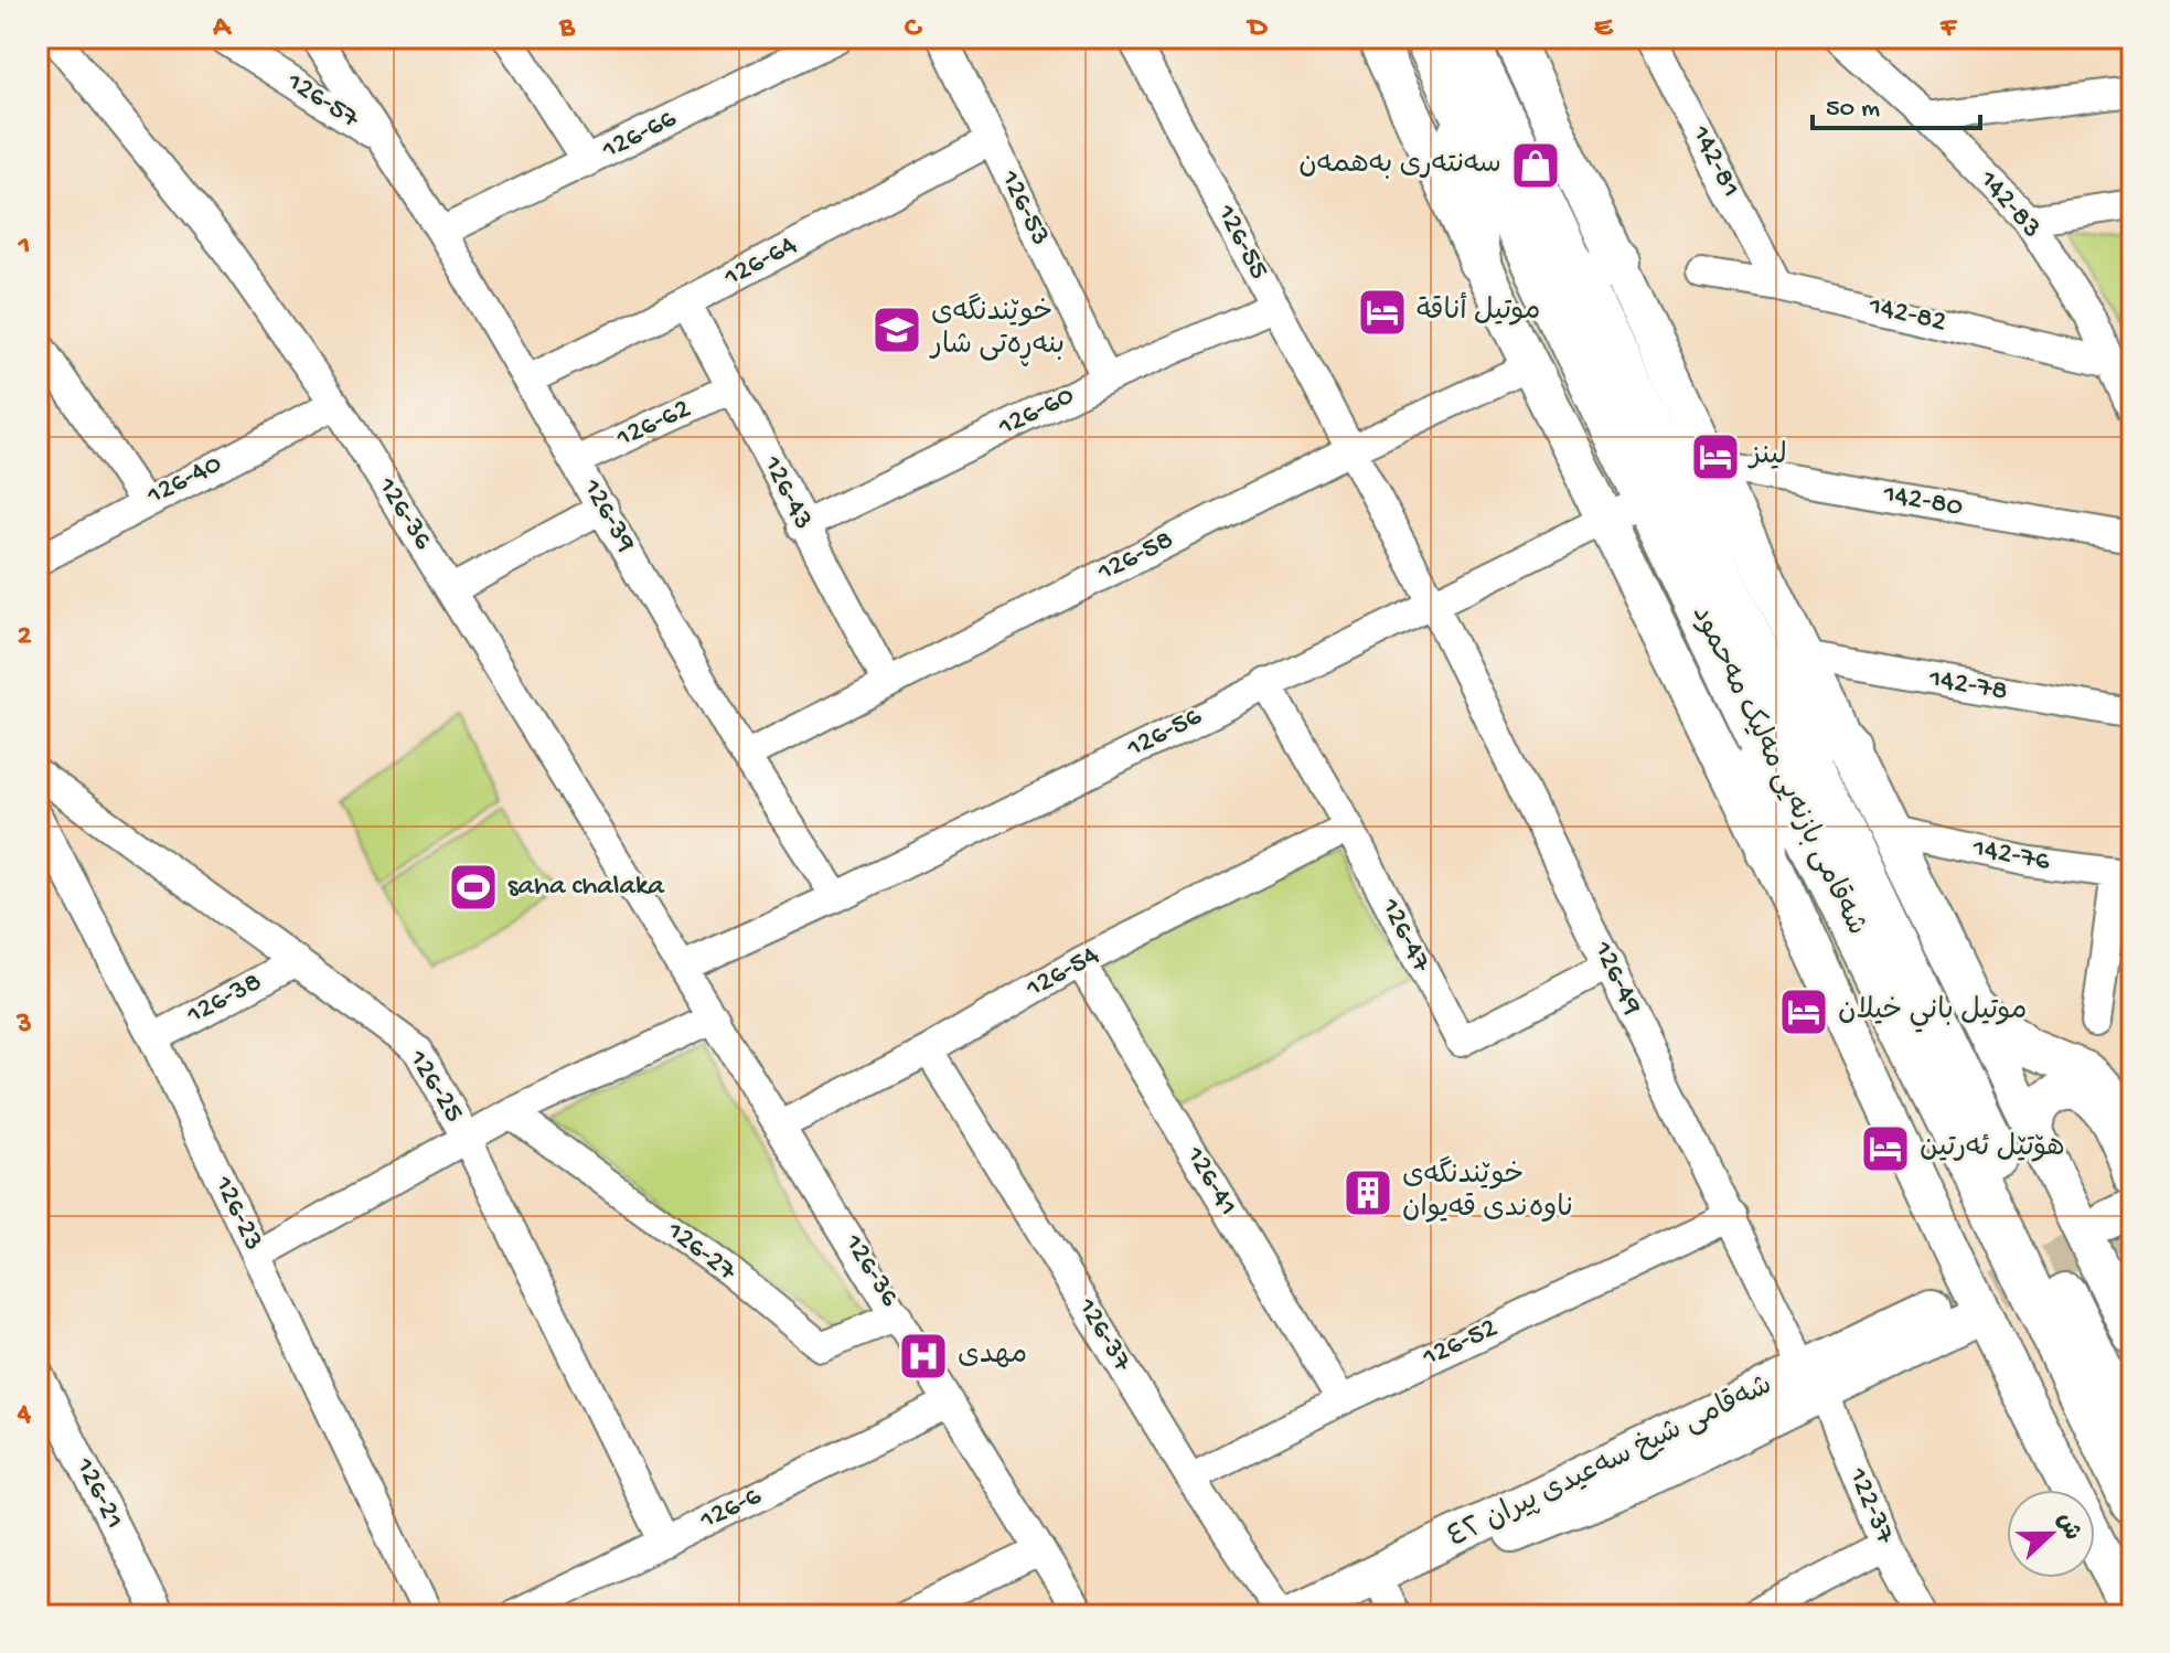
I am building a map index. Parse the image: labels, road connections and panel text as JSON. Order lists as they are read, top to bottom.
{
  "streets": {
    "highway": ["شەقامی بازنەیی مەلیک مەحمود"],
    "main road": ["شەقامی شیخ سەعیدی پیران ٤٢"],
    "street": [
      "126-57",
      "126-66",
      "142-81",
      "142-83",
      "126-53",
      "126-55",
      "126-64",
      "142-82",
      "126-60",
      "126-62",
      "126-40",
      "126-43",
      "142-80",
      "126-36",
      "126-39",
      "126-58",
      "142-78",
      "126-56",
      "142-76",
      "126-47",
      "126-54",
      "126-49",
      "126-38",
      "126-25",
      "126-41",
      "126-23",
      "126-27",
      "126-37",
      "126-52",
      "126-21",
      "122-37",
      "126-6"
    ]
  },
  "crossings": [
    ["126-57", "126-39"],
    ["126-66", "126-39"],
    ["142-81", "142-82"],
    ["142-83", "142-82"],
    ["126-53", "126-64"],
    ["126-53", "126-60"],
    ["126-55", "126-60"],
    ["126-55", "126-58"],
    ["126-55", "126-56"],
    ["126-55", "126-49"],
    ["126-64", "126-43"],
    ["126-64", "126-39"],
    ["126-60", "126-43"],
    ["126-62", "126-43"],
    ["126-62", "126-39"],
    ["126-40", "126-36"],
    ["126-43", "126-58"],
    ["126-36", "126-56"],
    ["126-36", "126-54"],
    ["126-36", "126-27"],
    ["126-36", "126-6"],
    ["126-39", "126-58"],
    ["126-39", "126-56"],
    ["126-56", "شەقامی بازنەیی مەلیک مەحمود"],
    ["126-56", "126-47"],
    ["126-56", "126-49"],
    ["126-47", "126-54"],
    ["126-47", "126-49"],
    ["126-54", "126-41"],
    ["126-54", "126-37"],
    ["126-49", "126-52"],
    ["126-38", "126-25"],
    ["126-38", "126-23"],
    ["126-25", "126-6"],
    ["126-41", "126-52"],
    ["126-37", "126-52"]
  ],
  "places": {
    "shop": ["سەنتەری بەهمەن"],
    "hotel": [
      "موتيل أناقة",
      "لينز",
      "موتيل باني خيلان",
      "هۆتێل ئەرتین"
    ],
    "school or university": ["خوێندنگەی بنەڕەتی شار"],
    "sports": ["saha chalaka"],
    "building": ["خوێندنگەی ناوەندی قەیوان"],
    "hospital": ["مهدی"]
  },
  "scale_bar": "50 m",
  "north": "right",
  "grid": {
    "columns": [
      "A",
      "B",
      "C",
      "D",
      "E",
      "F"
    ],
    "rows": [
      "1",
      "2",
      "3",
      "4"
    ]
  }
}
